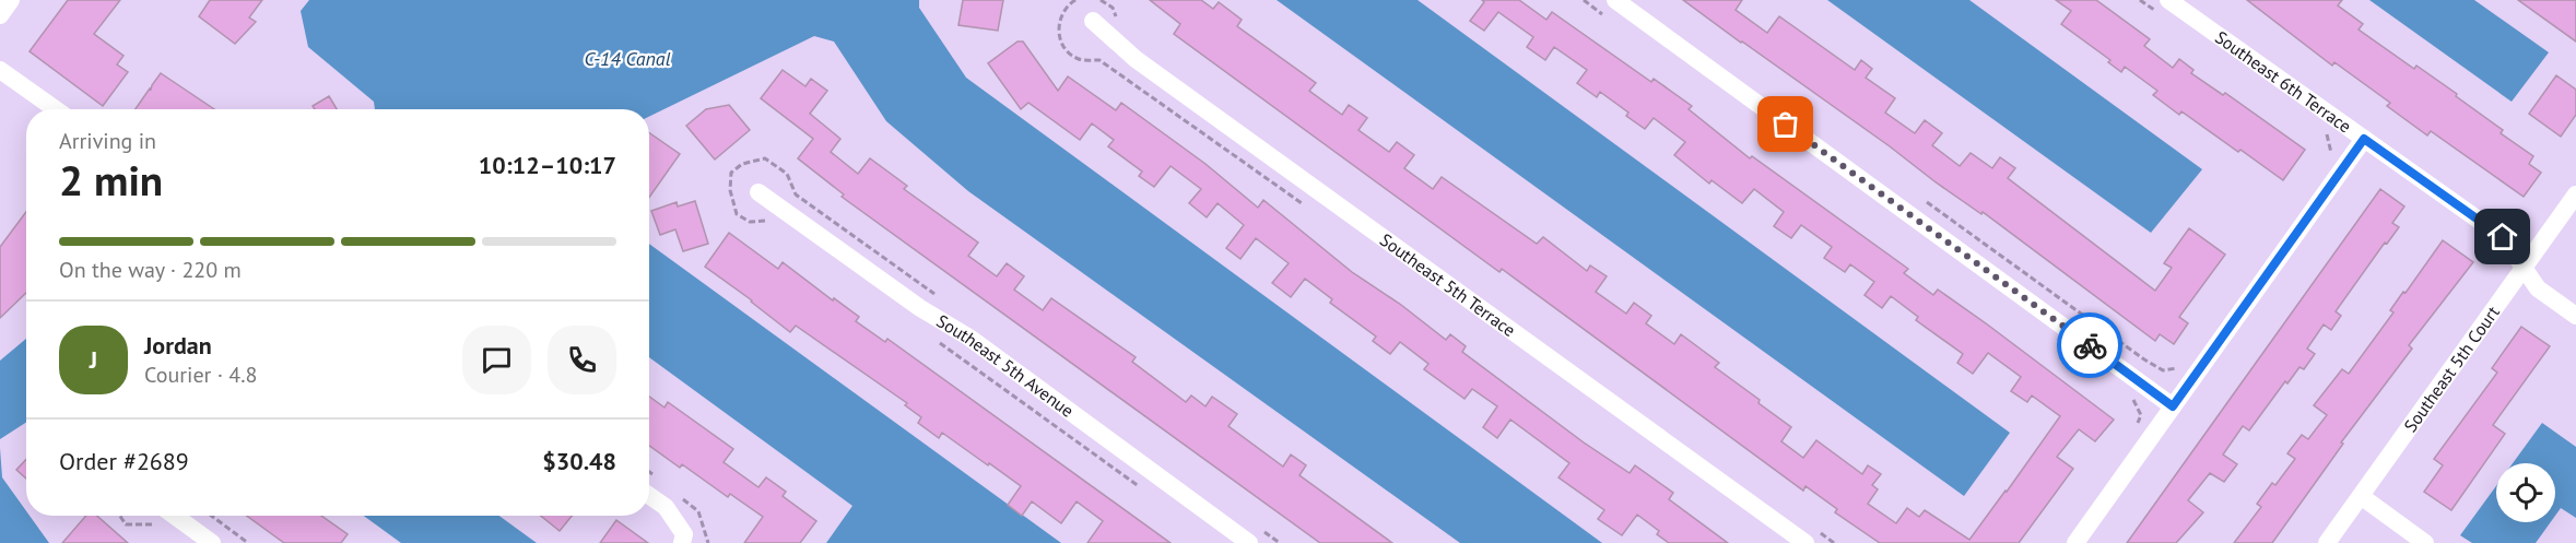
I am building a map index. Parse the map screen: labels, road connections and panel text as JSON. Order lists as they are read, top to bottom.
{
  "streets": {
    "street": [
      "Southeast 6th Terrace",
      "Southeast 5th Terrace",
      "Southeast 5th Avenue",
      "Southeast 5th Court"
    ]
  },
  "crossings": [
    ["Southeast 6th Terrace", "Southeast 5th Court"]
  ],
  "water": ["C-14 Canal"],
  "page": {
    "heading": ["2 min", "Arriving in", "10:12–10:17"],
    "panel": [
      "Jordan",
      "Courier · 4.8",
      "Order #2689",
      "$30.48"
    ],
    "bar": "On the way · 220 m",
    "round": "J"
  }
}
